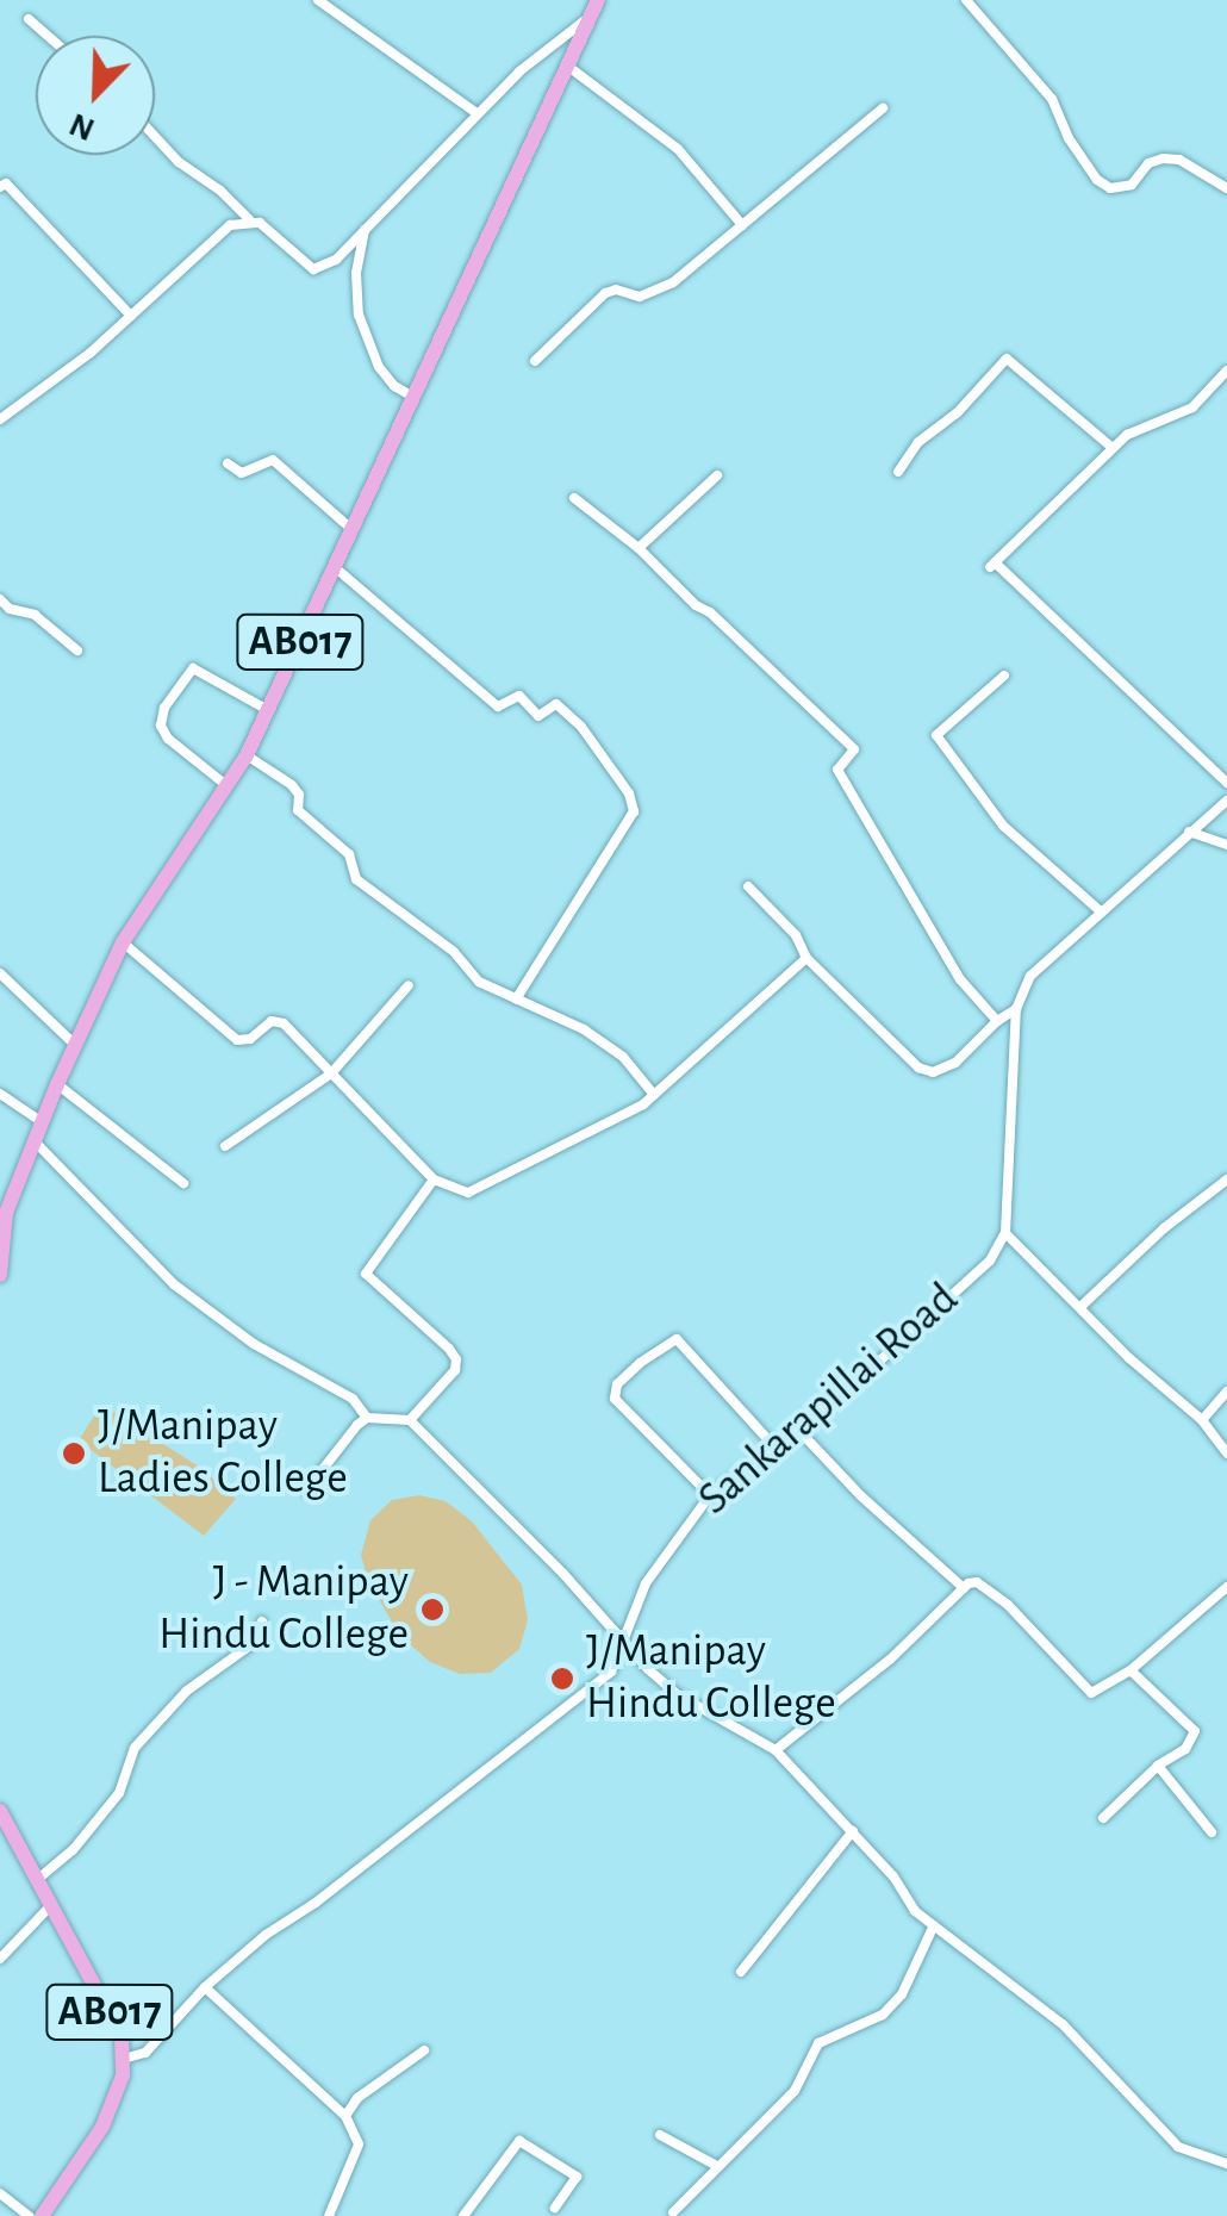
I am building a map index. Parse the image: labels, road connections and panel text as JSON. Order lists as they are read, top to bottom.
{
  "streets": {
    "main road": ["AB017"],
    "street": ["Sankarapillai Road"]
  },
  "crossings": [
    ["AB017", "Sankarapillai Road"]
  ],
  "places": ["J/Manipay Ladies College", "J - Manipay Hindu College", "J/Manipay Hindu College"],
  "north": "bottom left"
}
